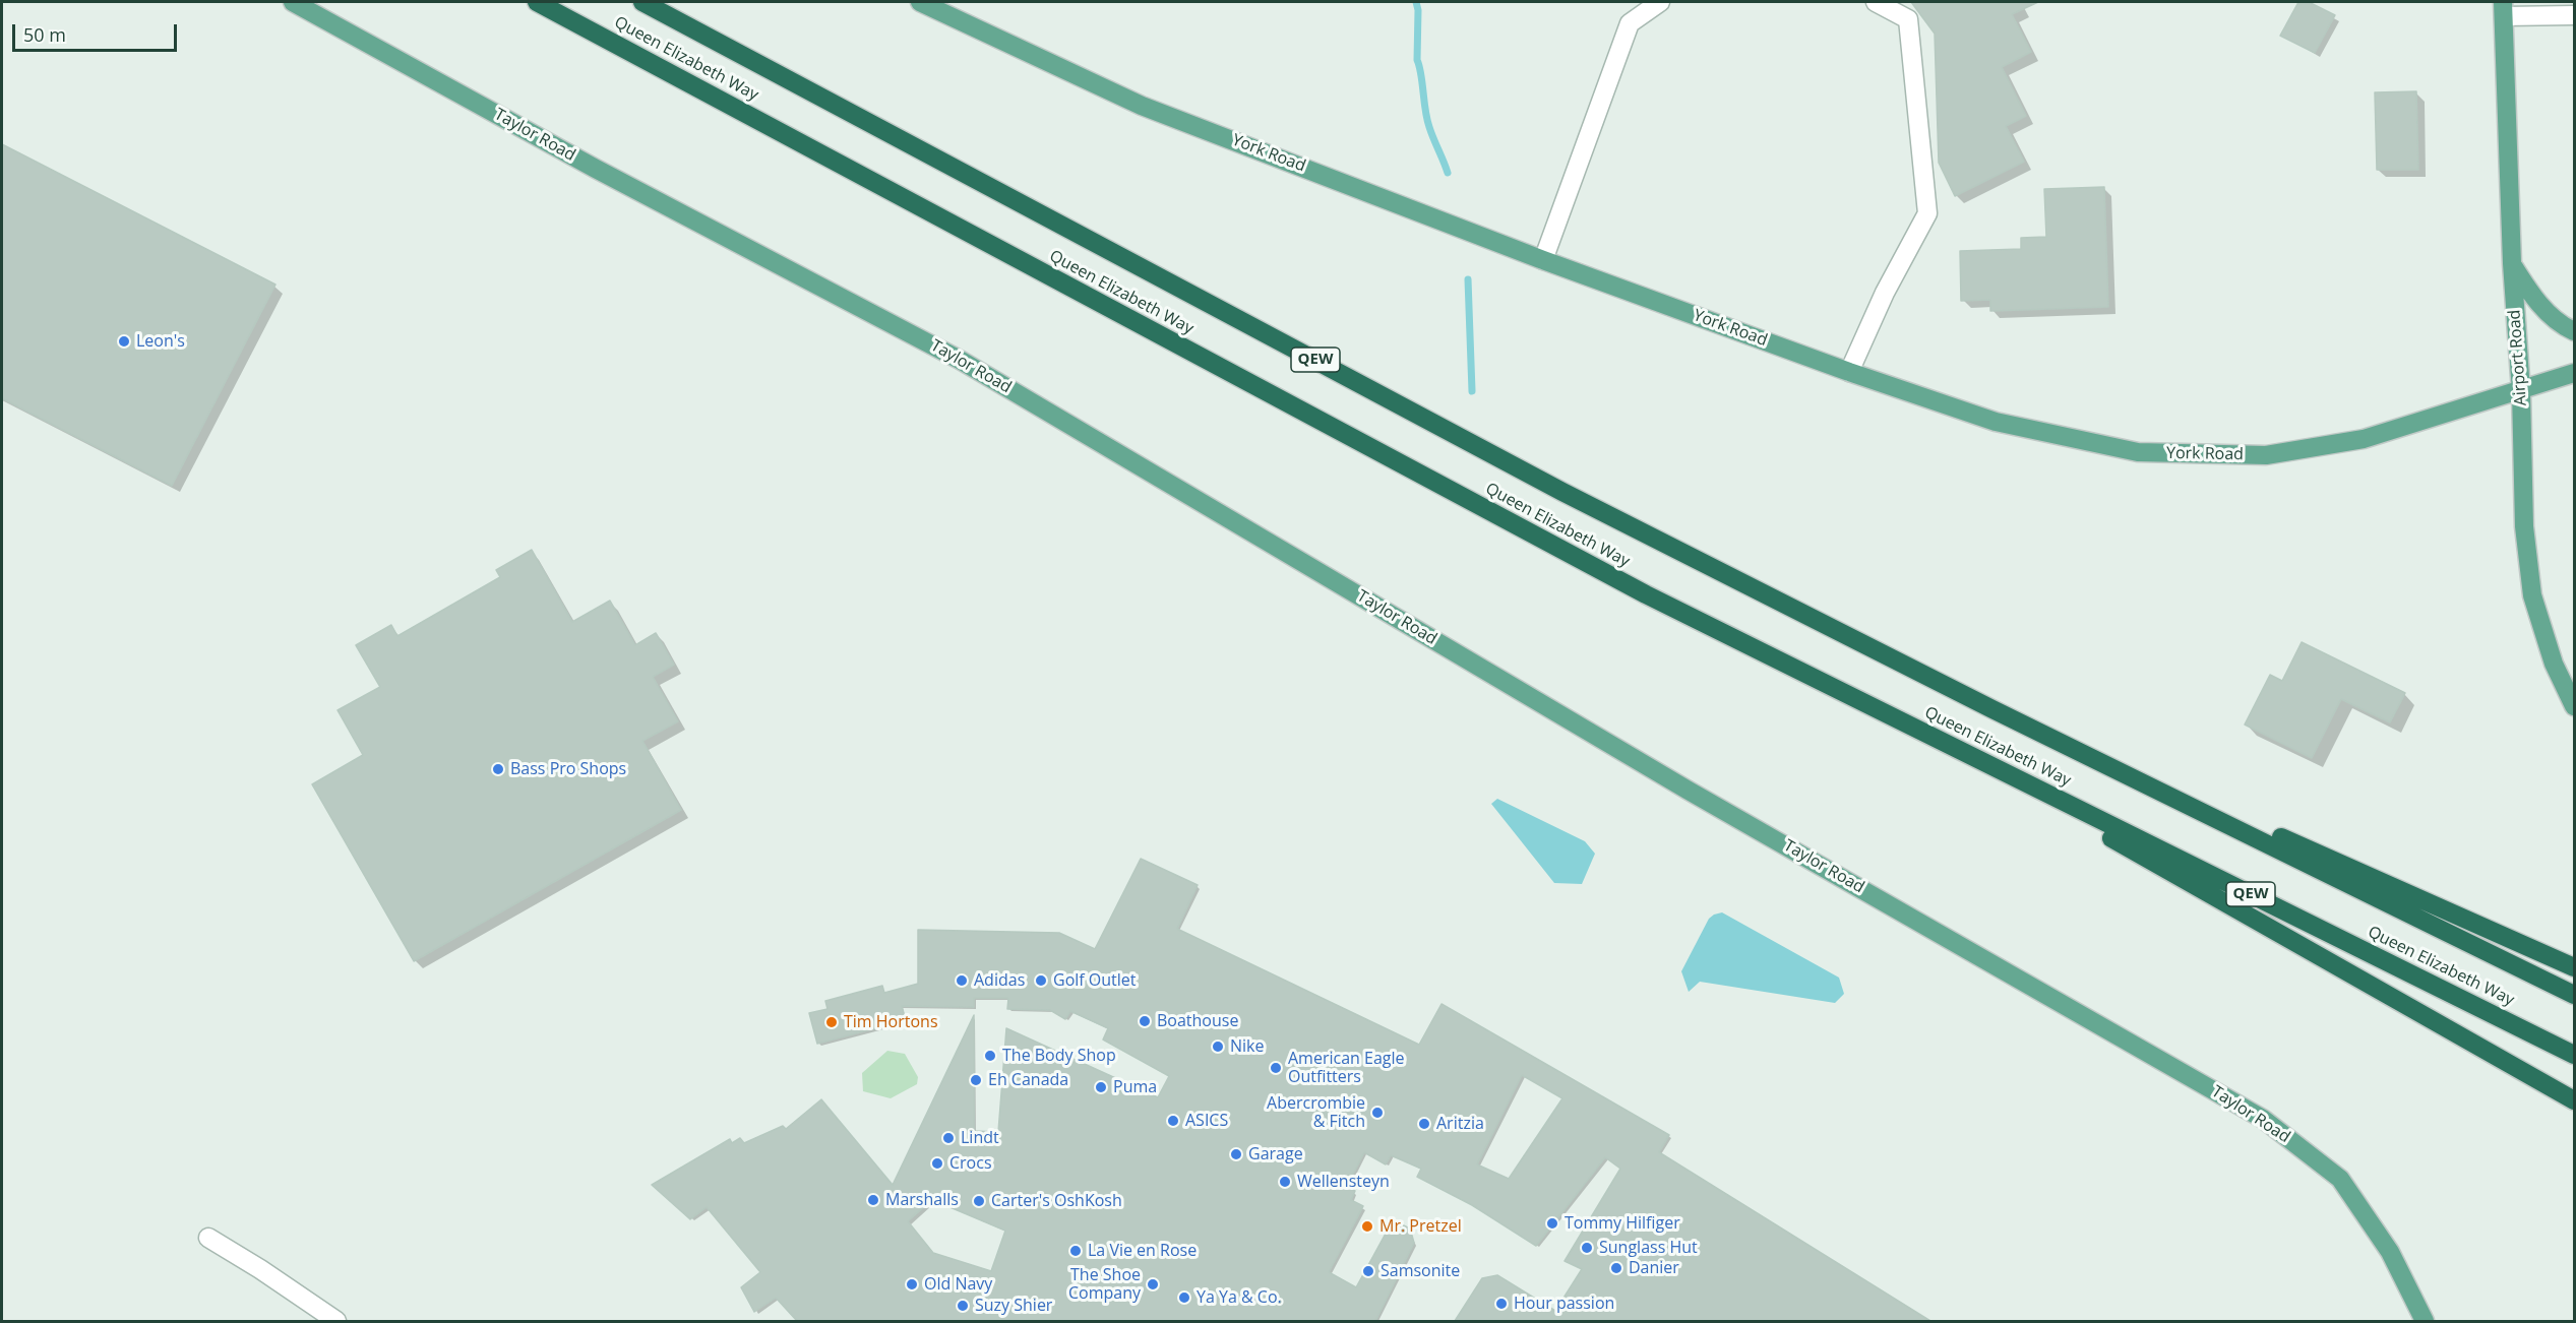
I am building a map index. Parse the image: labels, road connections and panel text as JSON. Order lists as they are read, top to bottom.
{
  "streets": {
    "highway": ["Queen Elizabeth Way", "QEW"],
    "main road": ["Taylor Road", "York Road", "Airport Road"]
  },
  "crossings": [
    ["York Road", "Airport Road"]
  ],
  "places": [
    "Leon's",
    "Bass Pro Shops",
    "Adidas",
    "Golf Outlet",
    "Boathouse",
    "Tim Hortons",
    "Nike",
    "The Body Shop",
    "American Eagle Outfitters",
    "Eh Canada",
    "Puma",
    "Abercrombie & Fitch",
    "ASICS",
    "Aritzia",
    "Lindt",
    "Garage",
    "Crocs",
    "Wellensteyn",
    "Marshalls",
    "Carter's OshKosh",
    "Tommy Hilfiger",
    "Mr. Pretzel",
    "Sunglass Hut",
    "La Vie en Rose",
    "Danier",
    "Samsonite",
    "Old Navy",
    "The Shoe Company",
    "Ya Ya & Co.",
    "Hour passion",
    "Suzy Shier"
  ],
  "scale_bar": "50 m"
}
